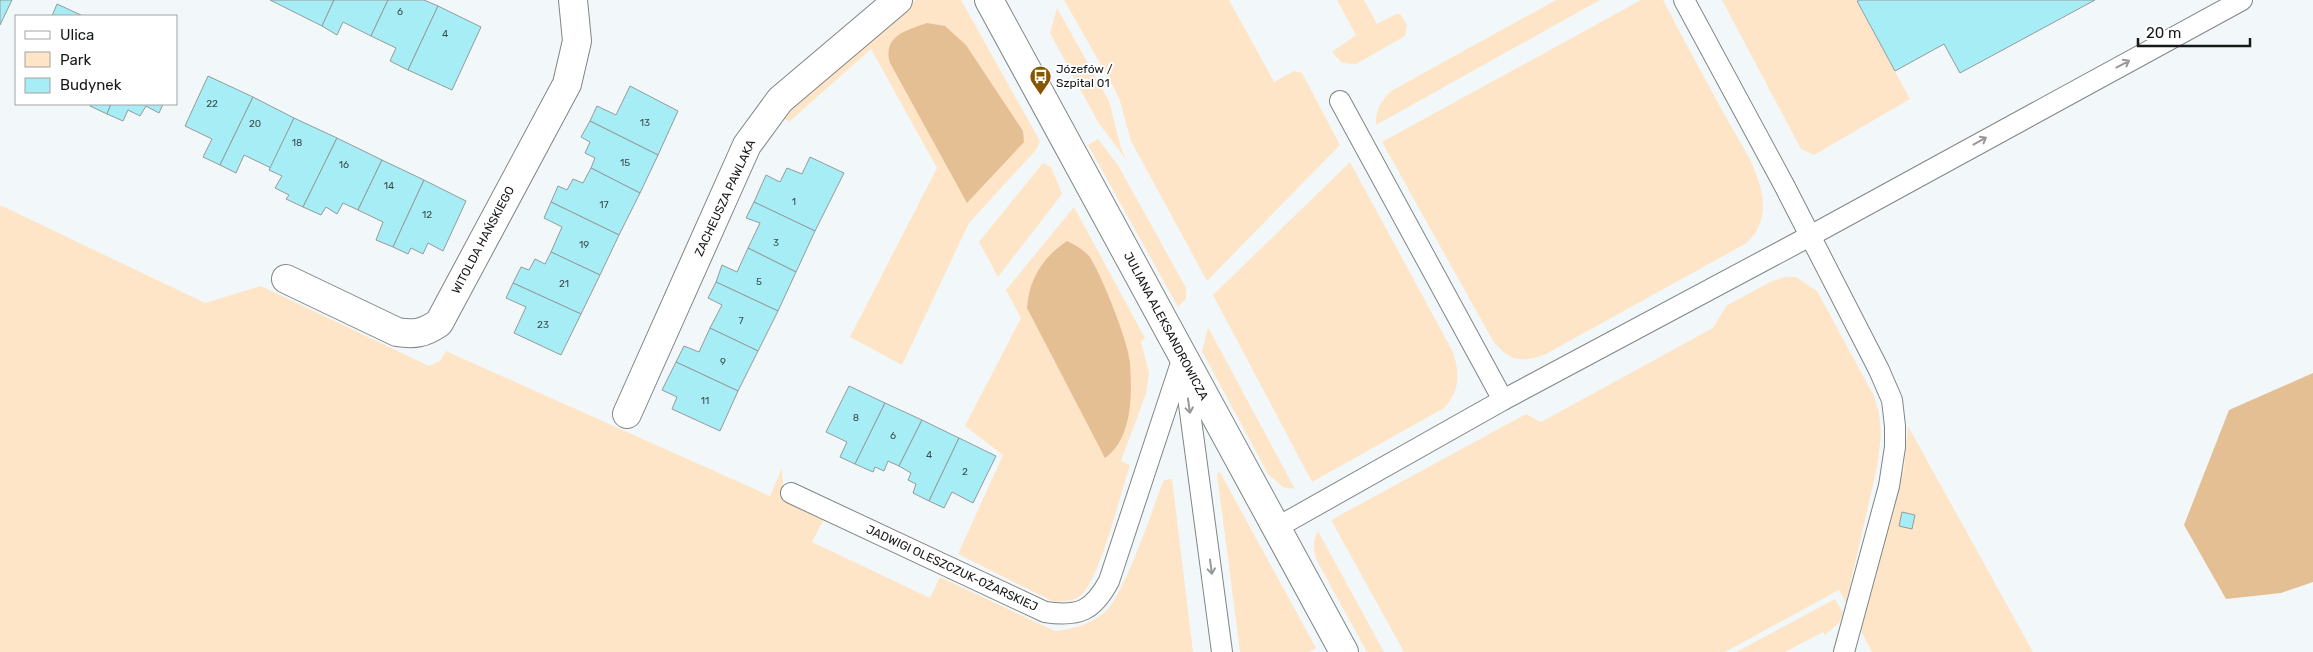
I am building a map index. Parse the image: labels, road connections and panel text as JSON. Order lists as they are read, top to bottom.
{
  "streets": {
    "street": ["ZACHEUSZA PAWLAKA", "WITOLDA HAŃSKIEGO", "JULIANA ALEKSANDROWICZA"],
    "lane": ["JADWIGI OLESZCZUK-OŻARSKIEJ"]
  },
  "crossings": [
    ["JULIANA ALEKSANDROWICZA", "JADWIGI OLESZCZUK-OŻARSKIEJ"]
  ],
  "places": {
    "bus stop": ["Józefów / Szpital 01"]
  },
  "house_numbers": [
    "6",
    "4",
    "22",
    "13",
    "20",
    "18",
    "15",
    "16",
    "14",
    "1",
    "17",
    "12",
    "3",
    "19",
    "5",
    "21",
    "7",
    "23",
    "9",
    "11",
    "8",
    "6",
    "4",
    "2"
  ],
  "legend": ["Ulica", "Park", "Budynek"],
  "scale_bar": "20 m"
}
